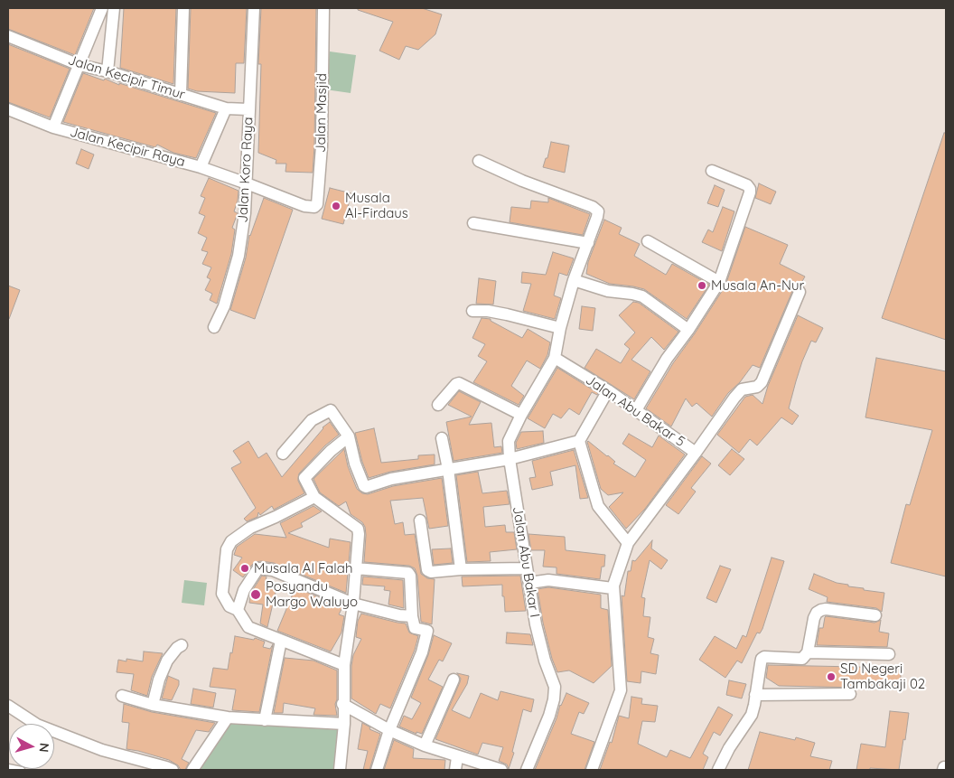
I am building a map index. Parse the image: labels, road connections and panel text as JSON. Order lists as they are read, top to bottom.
{
  "streets": {
    "street": [
      "Jalan Kecipir Timur",
      "Jalan Masjid",
      "Jalan Kecipir Raya",
      "Jalan Koro Raya",
      "Jalan Abu Bakar 5",
      "Jalan Abu Bakar I"
    ]
  },
  "crossings": [
    ["Jalan Kecipir Timur", "Jalan Koro Raya"],
    ["Jalan Masjid", "Jalan Kecipir Raya"],
    ["Jalan Kecipir Raya", "Jalan Koro Raya"],
    ["Jalan Abu Bakar 5", "Jalan Abu Bakar I"]
  ],
  "places": [
    "Musala Al-Firdaus",
    "Musala An-Nur",
    "Musala Al Falah",
    "Posyandu Margo Waluyo",
    "SD Negeri Tambakaji 02"
  ],
  "north": "right"
}
